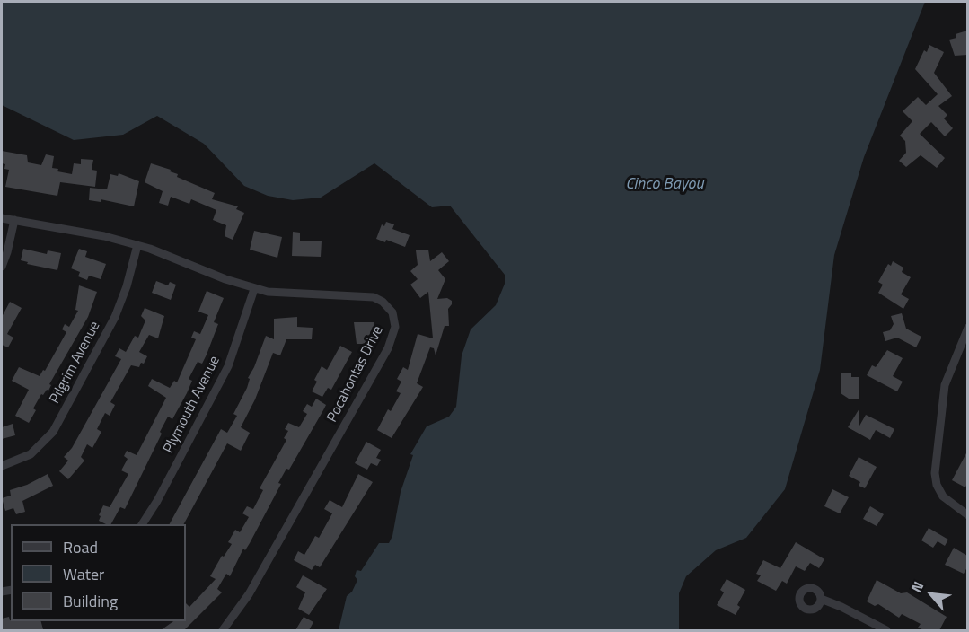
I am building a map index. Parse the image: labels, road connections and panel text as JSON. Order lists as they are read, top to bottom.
{
  "streets": {
    "street": ["Pilgrim Avenue", "Pocahontas Drive", "Plymouth Avenue"]
  },
  "crossings": [
    ["Pilgrim Avenue", "Pocahontas Drive"],
    ["Pocahontas Drive", "Plymouth Avenue"]
  ],
  "water": ["Cinco Bayou"],
  "legend": ["Road", "Water", "Building"],
  "north": "top left"
}
